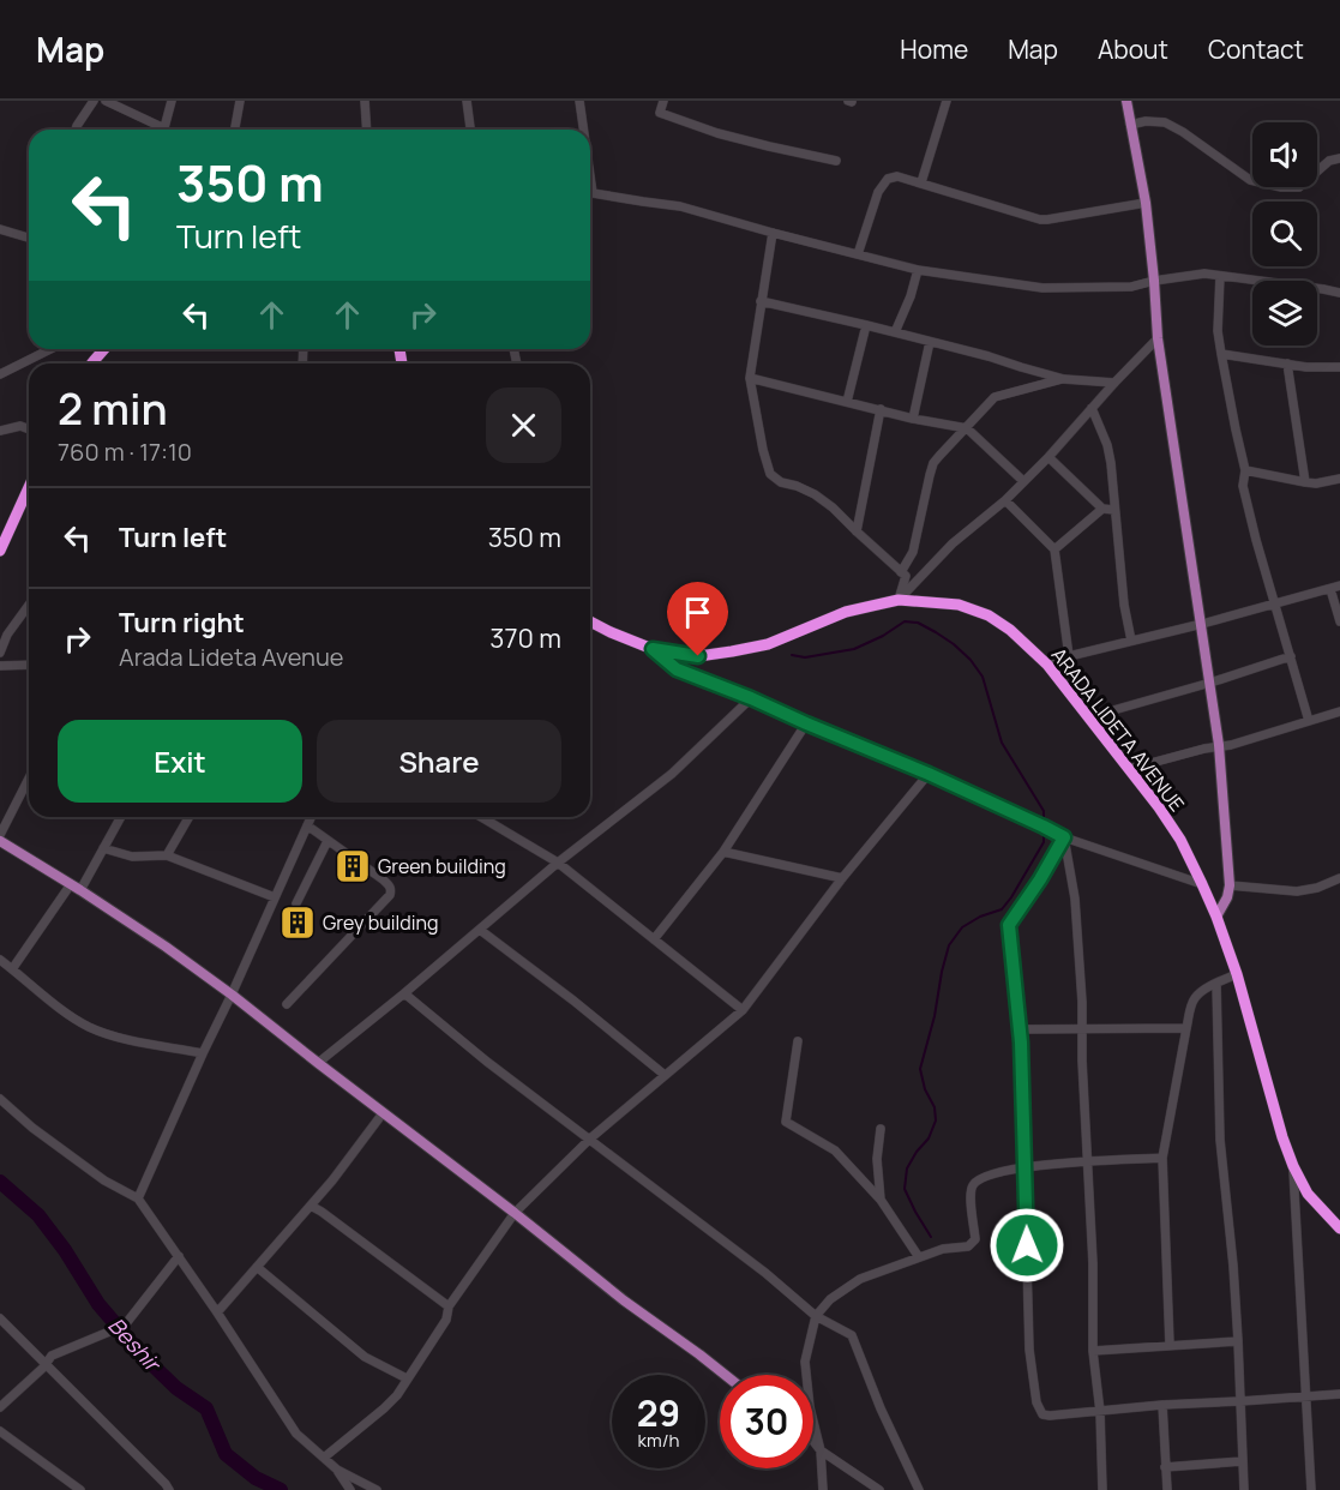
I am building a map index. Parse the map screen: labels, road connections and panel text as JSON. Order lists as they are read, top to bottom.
{
  "streets": {
    "highway": ["ARADA LIDETA AVENUE"]
  },
  "water": ["Beshir"],
  "places": {
    "building": ["Green building", "Grey building"]
  },
  "page": {
    "header": "Map",
    "nav": [
      "Home",
      "Map",
      "About",
      "Contact"
    ],
    "turn": ["350 m", "Turn left"],
    "heading": ["2 min", "760 m · 17:10"],
    "list": [
      {
        "name": "Turn left",
        "value": "350 m"
      },
      {
        "name": "Turn right",
        "note": "Arada Lideta Avenue",
        "value": "370 m"
      }
    ],
    "buttons": ["Exit", "Share"],
    "speed": "29 km/h",
    "limit": "30"
  }
}
